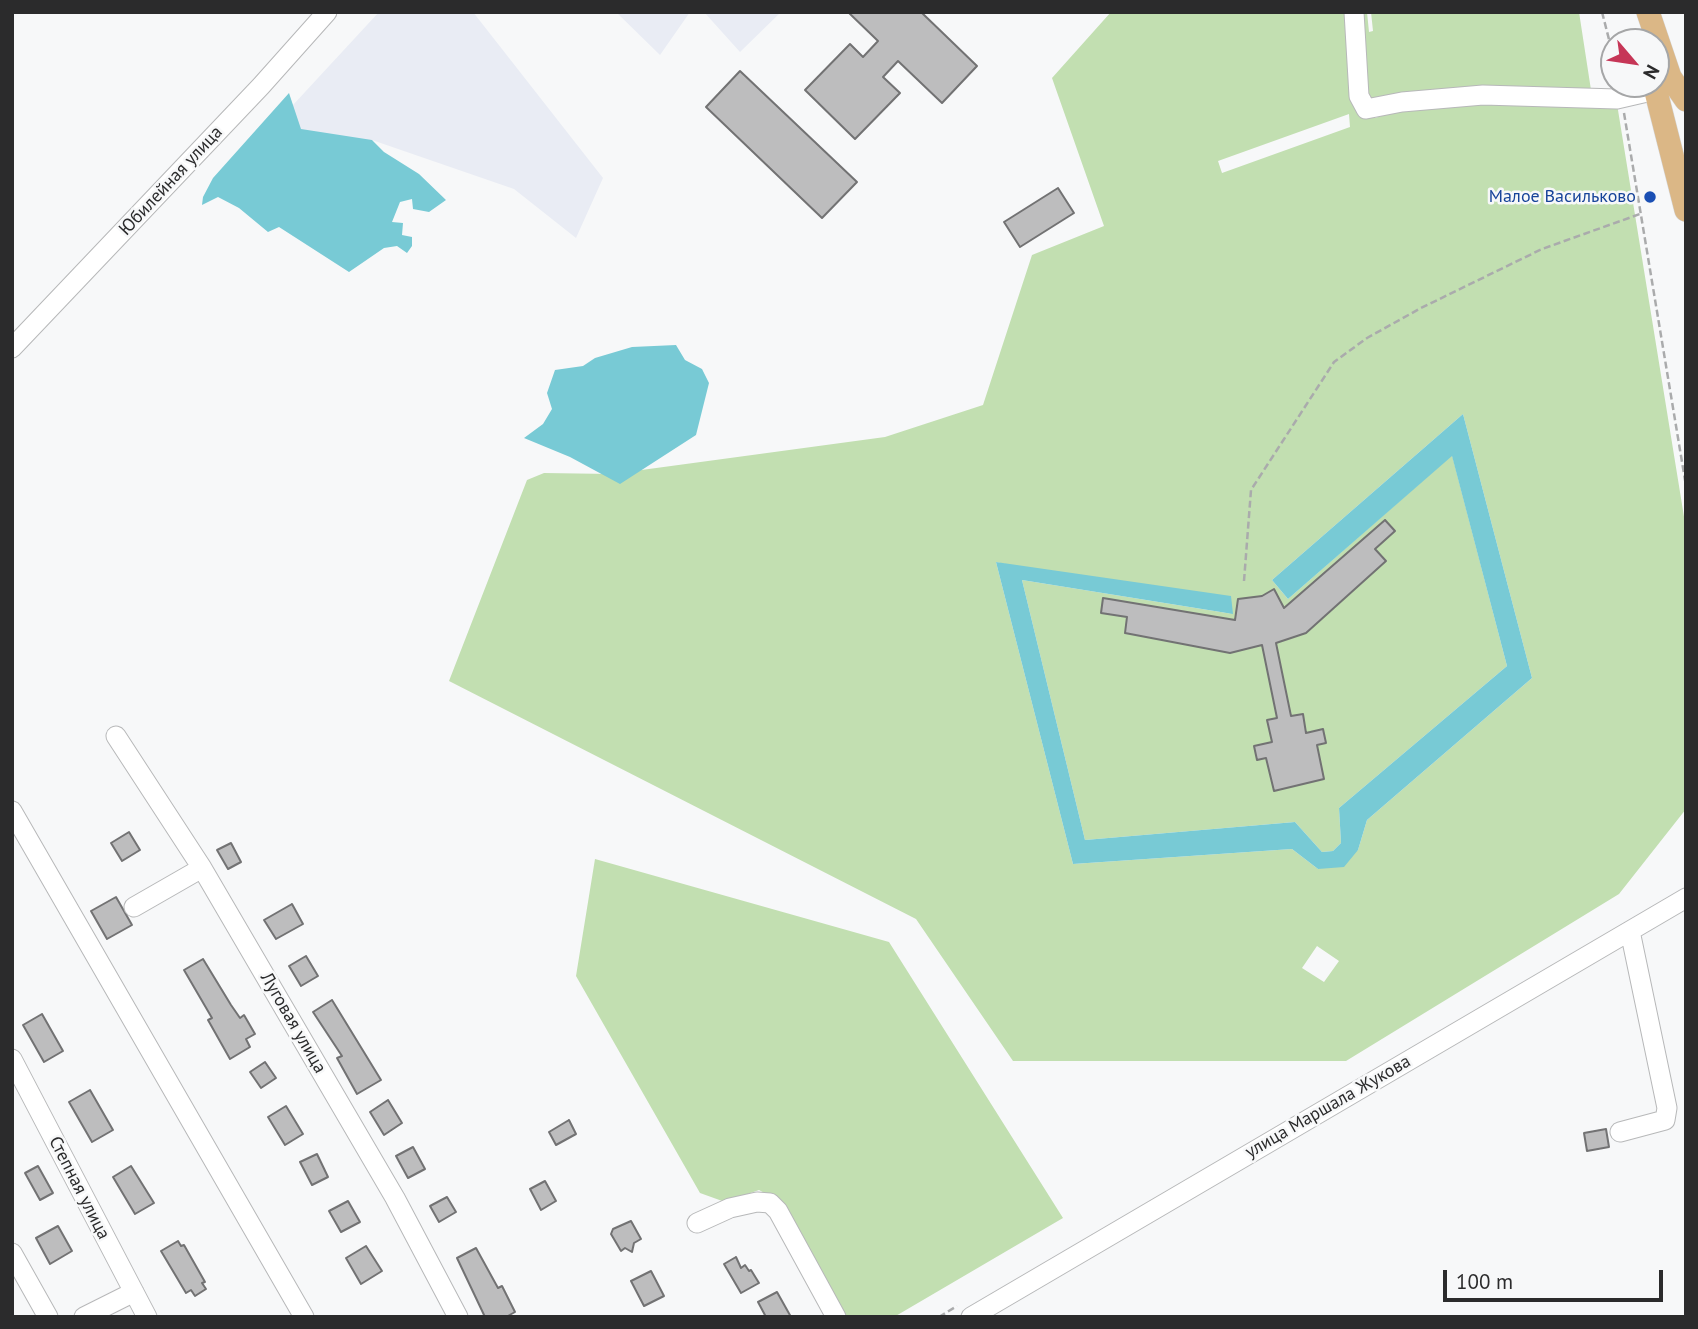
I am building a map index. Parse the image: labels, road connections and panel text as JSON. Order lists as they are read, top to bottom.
{
  "streets": {
    "street": [
      "Юбилейная улица",
      "Луговая улица",
      "улица Маршала Жукова",
      "Степная улица"
    ]
  },
  "places": ["Малое Васильково"],
  "scale_bar": "100 m",
  "north": "bottom right"
}
